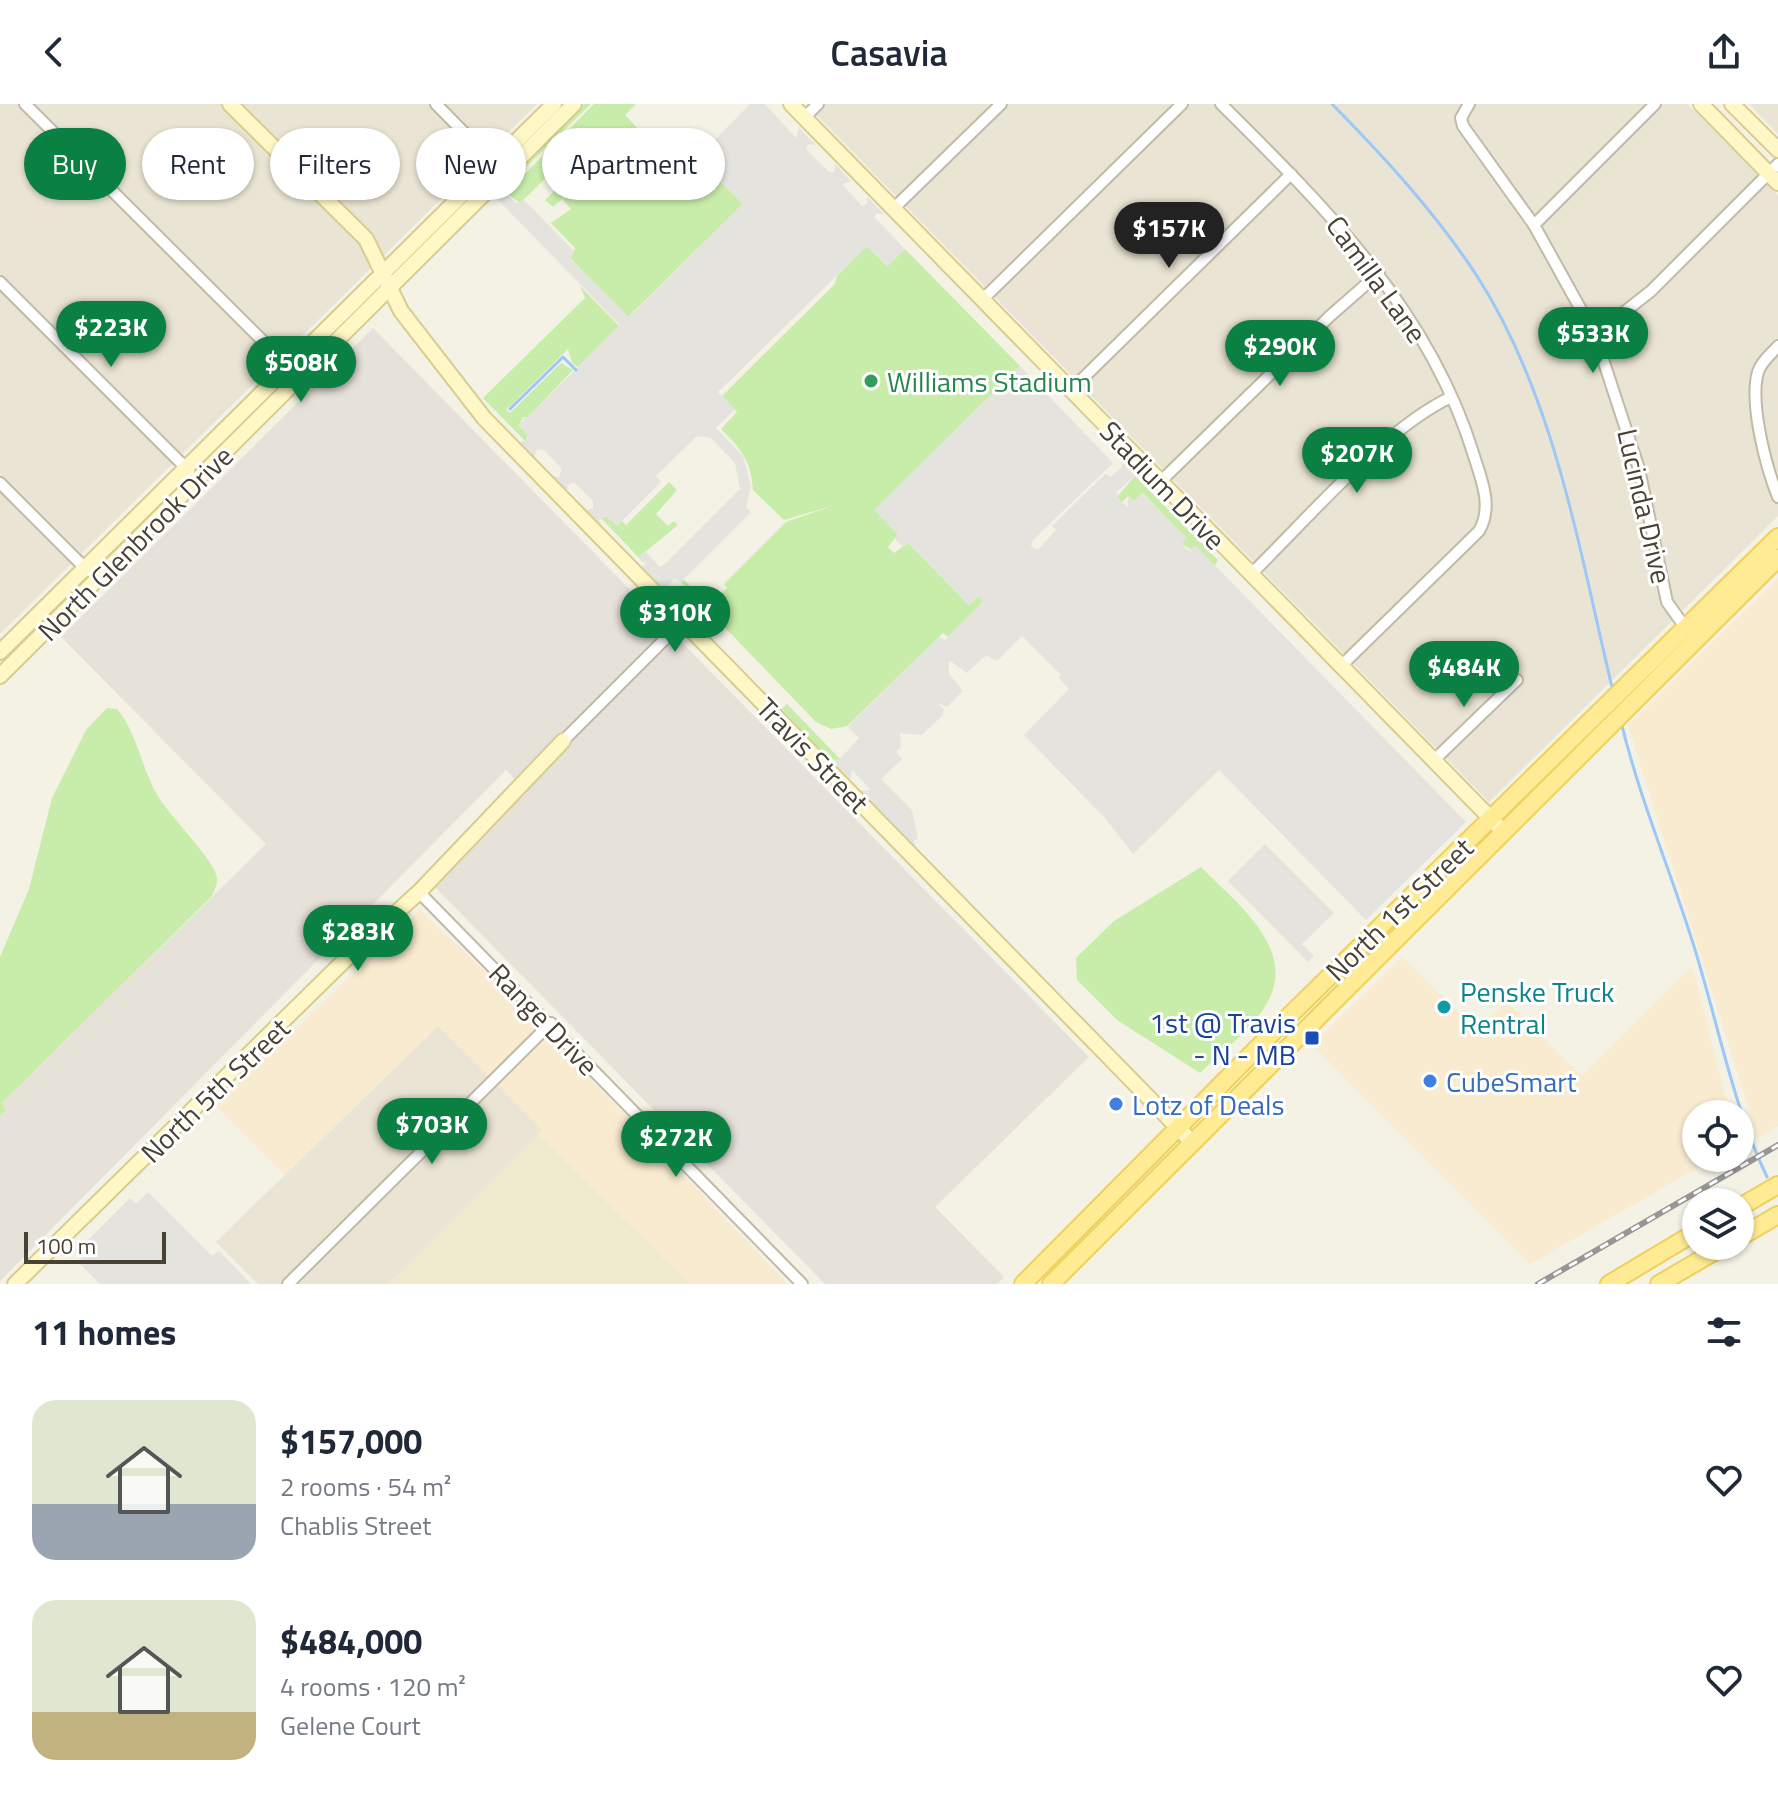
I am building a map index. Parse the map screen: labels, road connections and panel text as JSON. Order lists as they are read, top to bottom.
{
  "streets": {
    "main road": ["North 1st Street"],
    "street": [
      "Camilla Lane",
      "Stadium Drive",
      "Lucinda Drive",
      "North Glenbrook Drive",
      "Travis Street",
      "Range Drive",
      "North 5th Street"
    ]
  },
  "crossings": [
    ["Camilla Lane", "Stadium Drive"],
    ["Stadium Drive", "North 1st Street"],
    ["Lucinda Drive", "North 1st Street"],
    ["North Glenbrook Drive", "Travis Street"],
    ["Travis Street", "North 1st Street"],
    ["Travis Street", "North 5th Street"],
    ["Range Drive", "North 5th Street"]
  ],
  "places": {
    "other": [
      "Williams Stadium",
      "Penske Truck Rentral",
      "CubeSmart",
      "Lotz of Deals"
    ],
    "transit": ["1st @ Travis - N - MB"]
  },
  "scale_bar": "100 m",
  "page": {
    "header": "Casavia",
    "chip": [
      "Buy",
      "Rent",
      "Filters",
      "New",
      "Apartment"
    ],
    "price": [
      "$157K",
      "$223K",
      "$533K",
      "$290K",
      "$508K",
      "$207K",
      "$310K",
      "$484K",
      "$283K",
      "$703K",
      "$272K"
    ],
    "scale": "100 m",
    "heading": "11 homes",
    "list": [
      {
        "name": "$157,000",
        "note": "2 rooms · 54 m² · Chablis Street"
      },
      {
        "name": "$484,000",
        "note": "4 rooms · 120 m² · Gelene Court"
      }
    ]
  }
}
